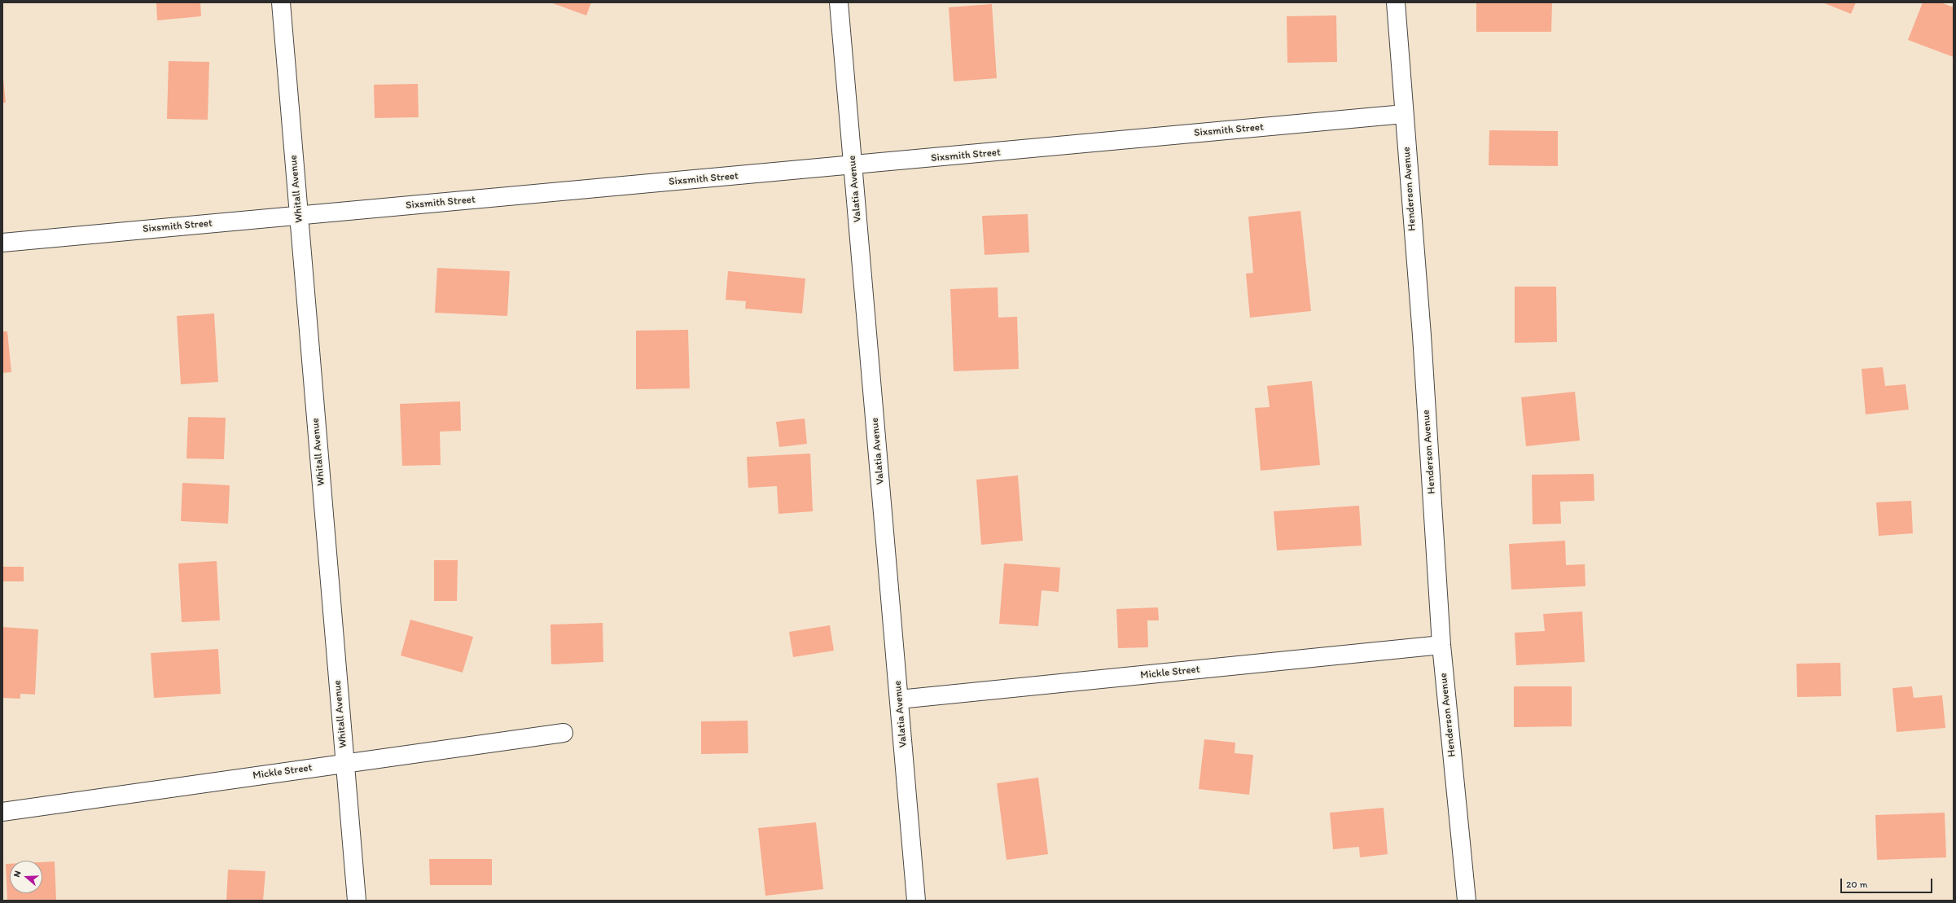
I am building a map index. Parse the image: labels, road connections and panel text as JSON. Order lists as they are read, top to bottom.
{
  "streets": {
    "street": [
      "Sixsmith Street",
      "Whitall Avenue",
      "Valatia Avenue",
      "Henderson Avenue",
      "Mickle Street"
    ]
  },
  "crossings": [
    ["Sixsmith Street", "Whitall Avenue"],
    ["Sixsmith Street", "Valatia Avenue"],
    ["Sixsmith Street", "Henderson Avenue"],
    ["Whitall Avenue", "Mickle Street"],
    ["Valatia Avenue", "Mickle Street"],
    ["Henderson Avenue", "Mickle Street"]
  ],
  "scale_bar": "20 m",
  "north": "left"
}
